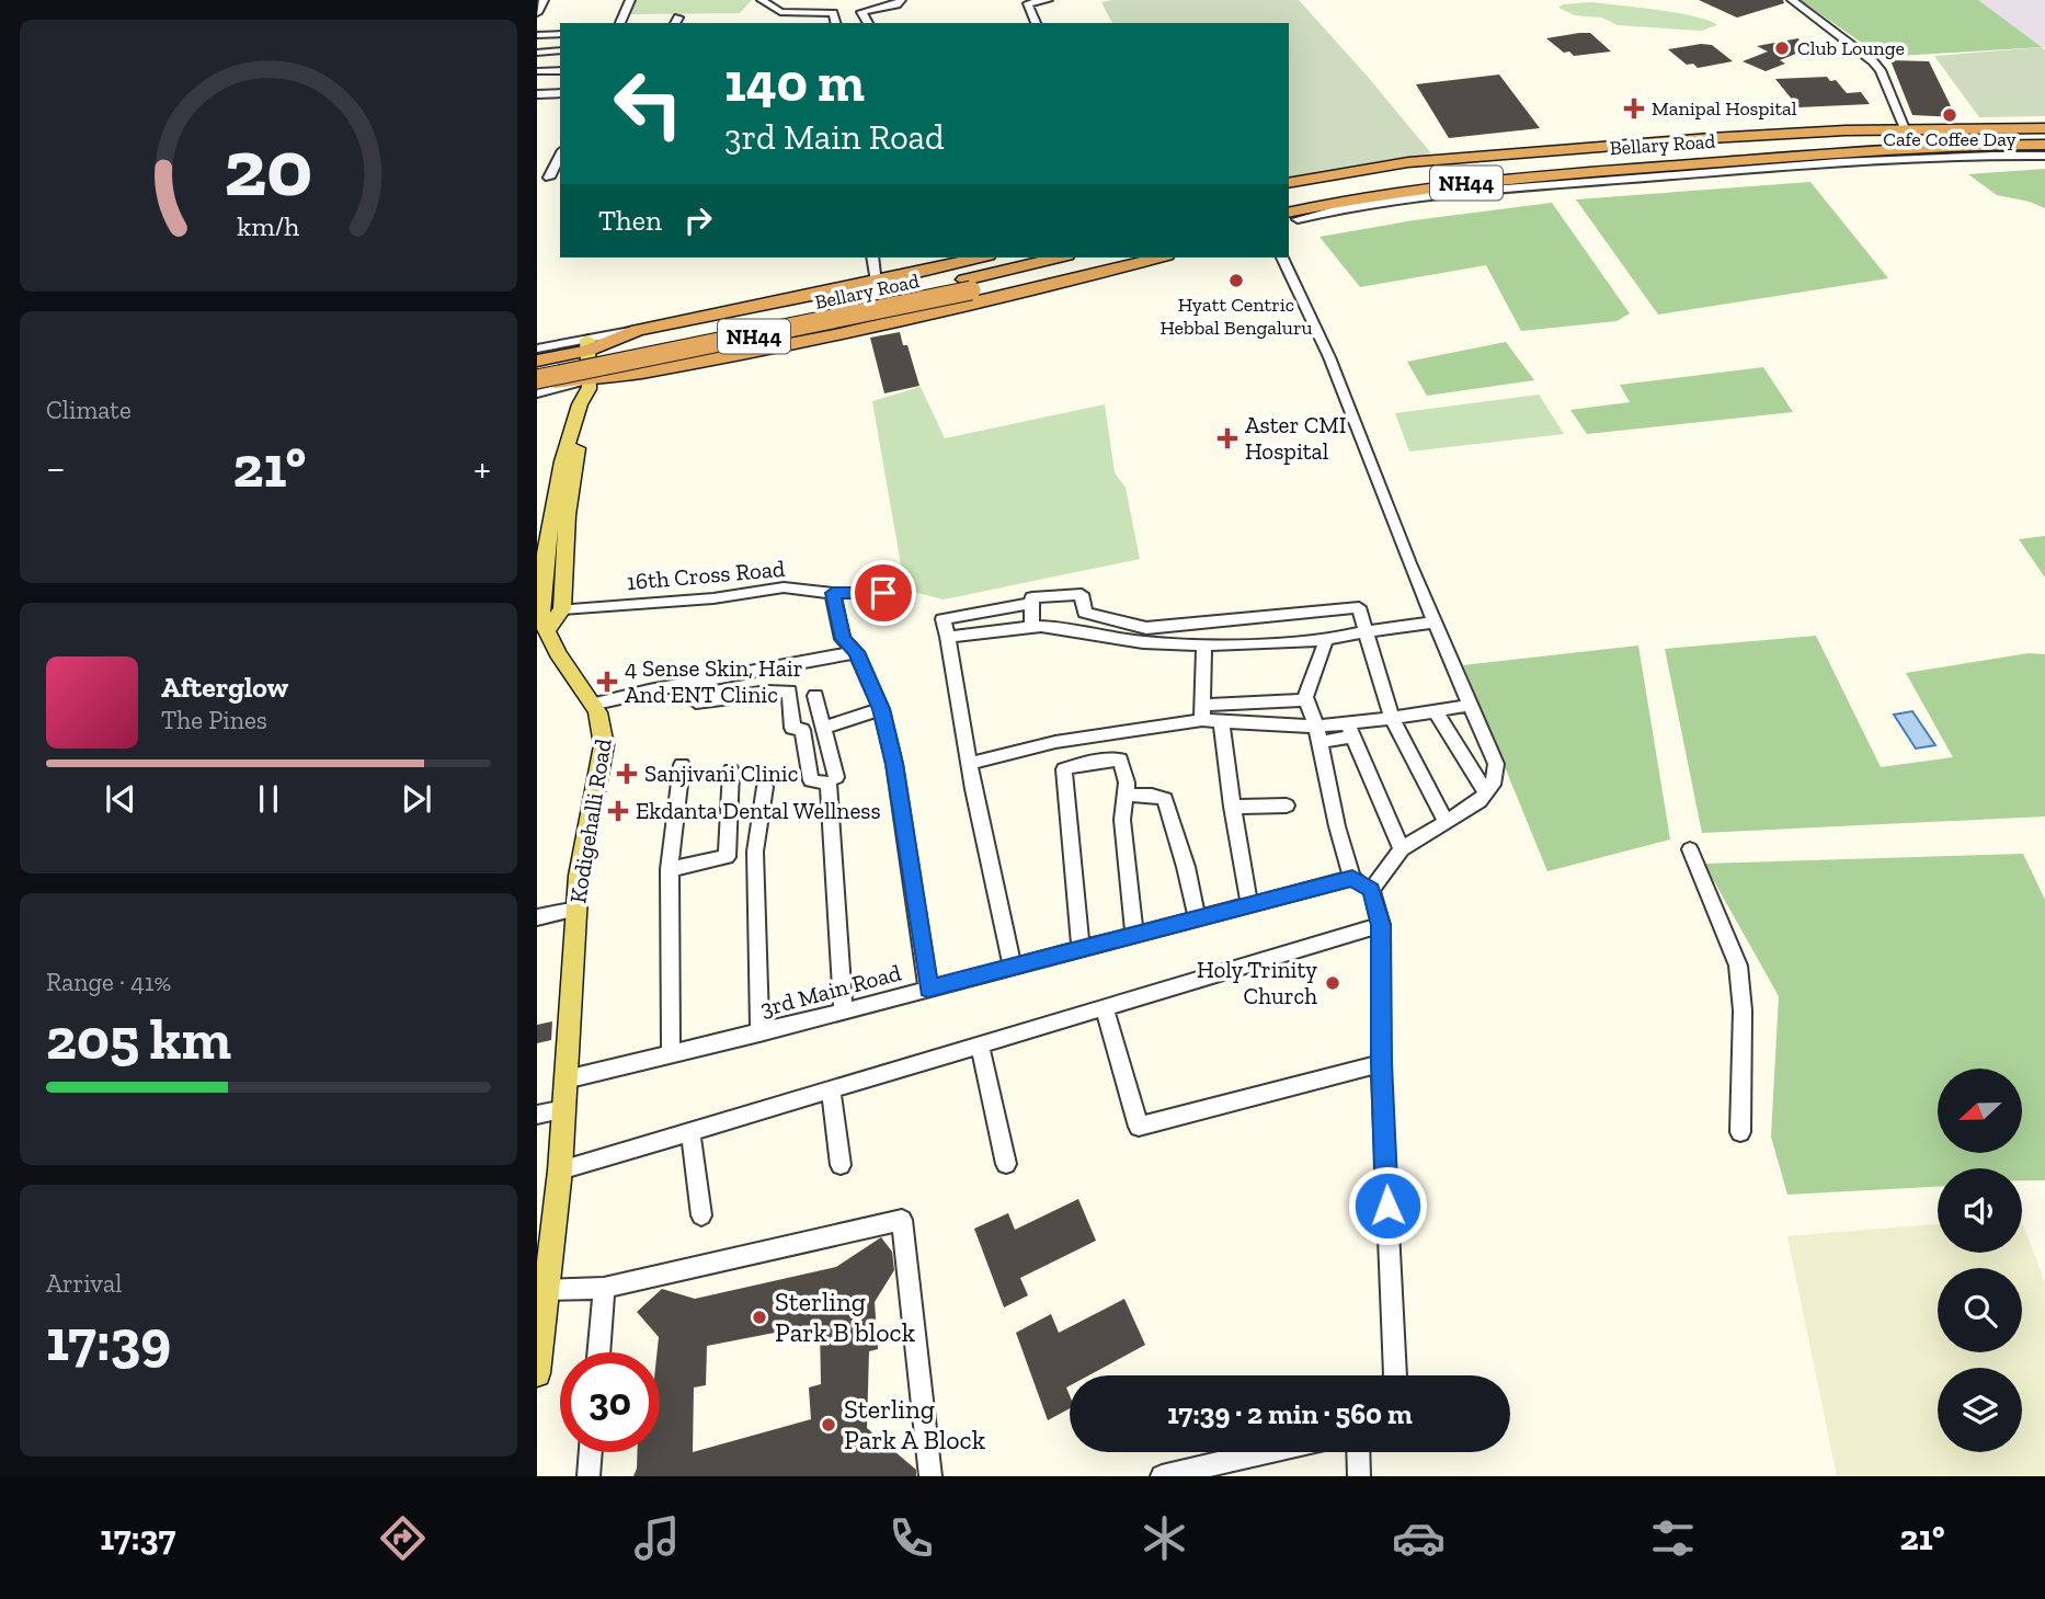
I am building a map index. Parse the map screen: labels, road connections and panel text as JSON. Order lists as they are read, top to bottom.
{
  "streets": {
    "highway": ["Bellary Road", "NH44"],
    "main road": ["Kodigehalli Road"],
    "street": ["16th Cross Road", "3rd Main Road"]
  },
  "crossings": [
    ["Kodigehalli Road", "3rd Main Road"]
  ],
  "places": {
    "other": [
      "Club Lounge",
      "Cafe Coffee Day",
      "Hyatt Centric Hebbal Bengaluru",
      "Holy Trinity Church",
      "Sterling Park B block",
      "Sterling Park A Block"
    ],
    "health": [
      "Manipal Hospital",
      "Aster CMI Hospital",
      "4 Sense Skin, Hair And ENT Clinic",
      "Sanjivani Clinic",
      "Ekdanta Dental Wellness"
    ]
  },
  "north": "left",
  "page": {
    "turn": ["140 m", "3rd Main Road"],
    "then": "Then",
    "tile": [
      "Climate",
      ["Range · 41%", "205 km"],
      ["Arrival", "17:39"]
    ],
    "heat": ["−", "21°", "+"],
    "song": ["Afterglow", "The Pines"],
    "limit": "30",
    "trip": "17:39 · 2 min · 560 m",
    "tabs": ["17:37", "21°"],
    "gauge": ["20", "km/h"]
  }
}
